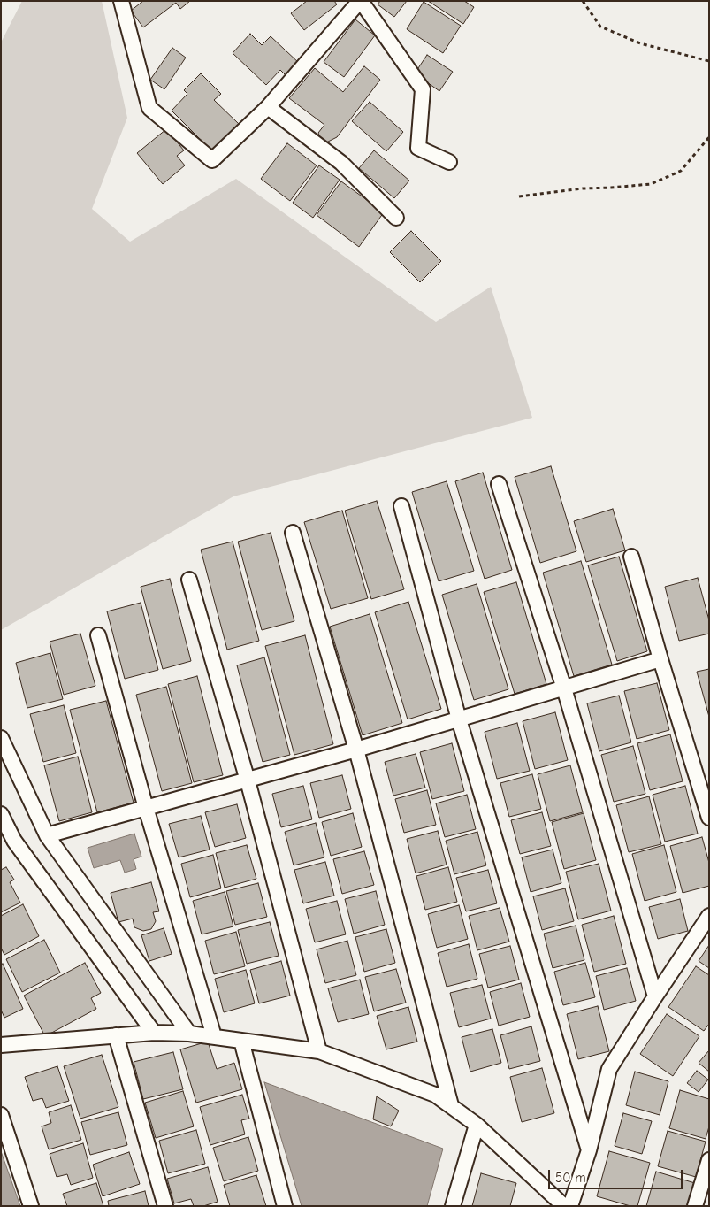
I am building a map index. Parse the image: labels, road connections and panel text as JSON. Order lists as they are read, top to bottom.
{
  "scale_bar": "50 m"
}
